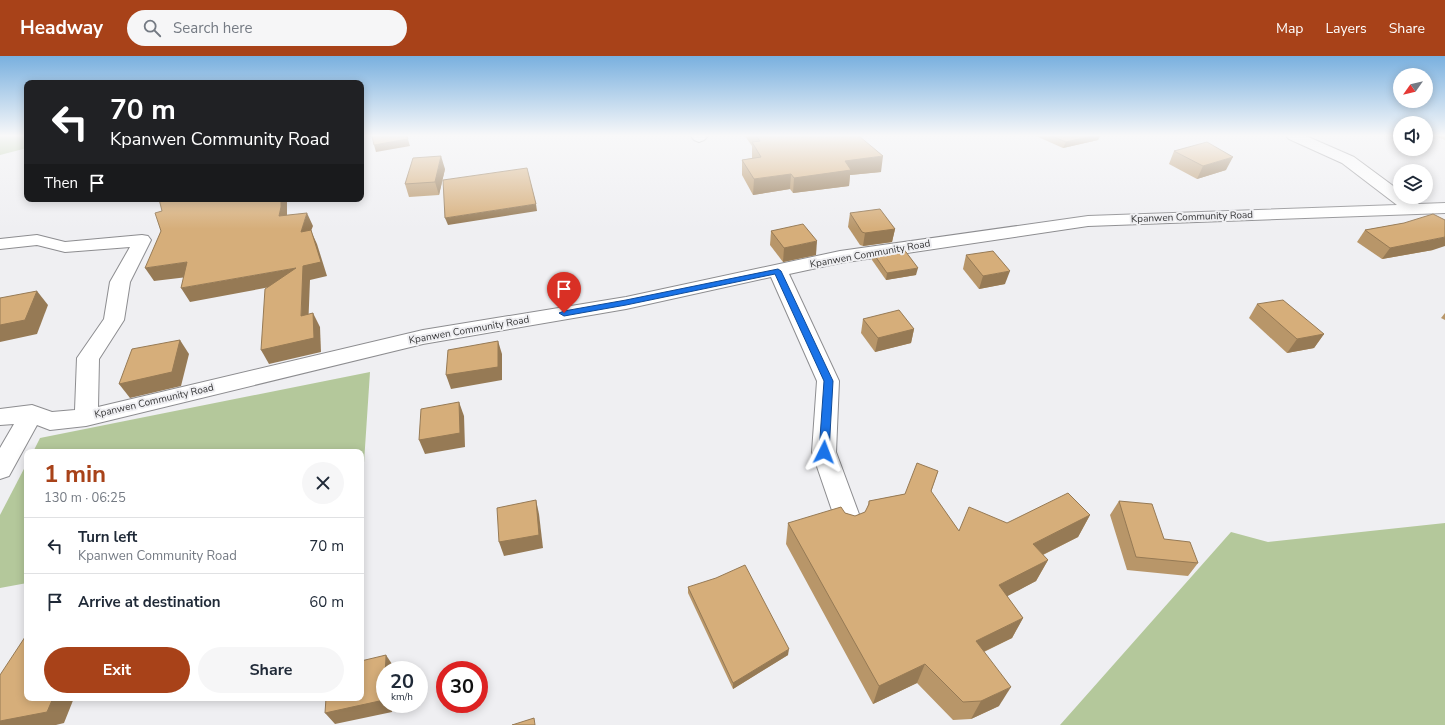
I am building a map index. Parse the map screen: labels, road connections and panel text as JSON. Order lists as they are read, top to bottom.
{
  "streets": {
    "street": ["Kpanwen Community Road"]
  },
  "north": "bottom left",
  "page": {
    "header": "Headway",
    "search": "Search here",
    "nav": ["Map", "Layers", "Share"],
    "turn": ["70 m", "Kpanwen Community Road"],
    "then": "Then",
    "heading": ["1 min", "130 m · 06:25"],
    "list": [
      {
        "name": "Turn left",
        "note": "Kpanwen Community Road",
        "value": "70 m"
      },
      {
        "name": "Arrive at destination",
        "value": "60 m"
      }
    ],
    "buttons": ["Exit", "Share"],
    "speed": "20 km/h",
    "limit": "30"
  }
}
